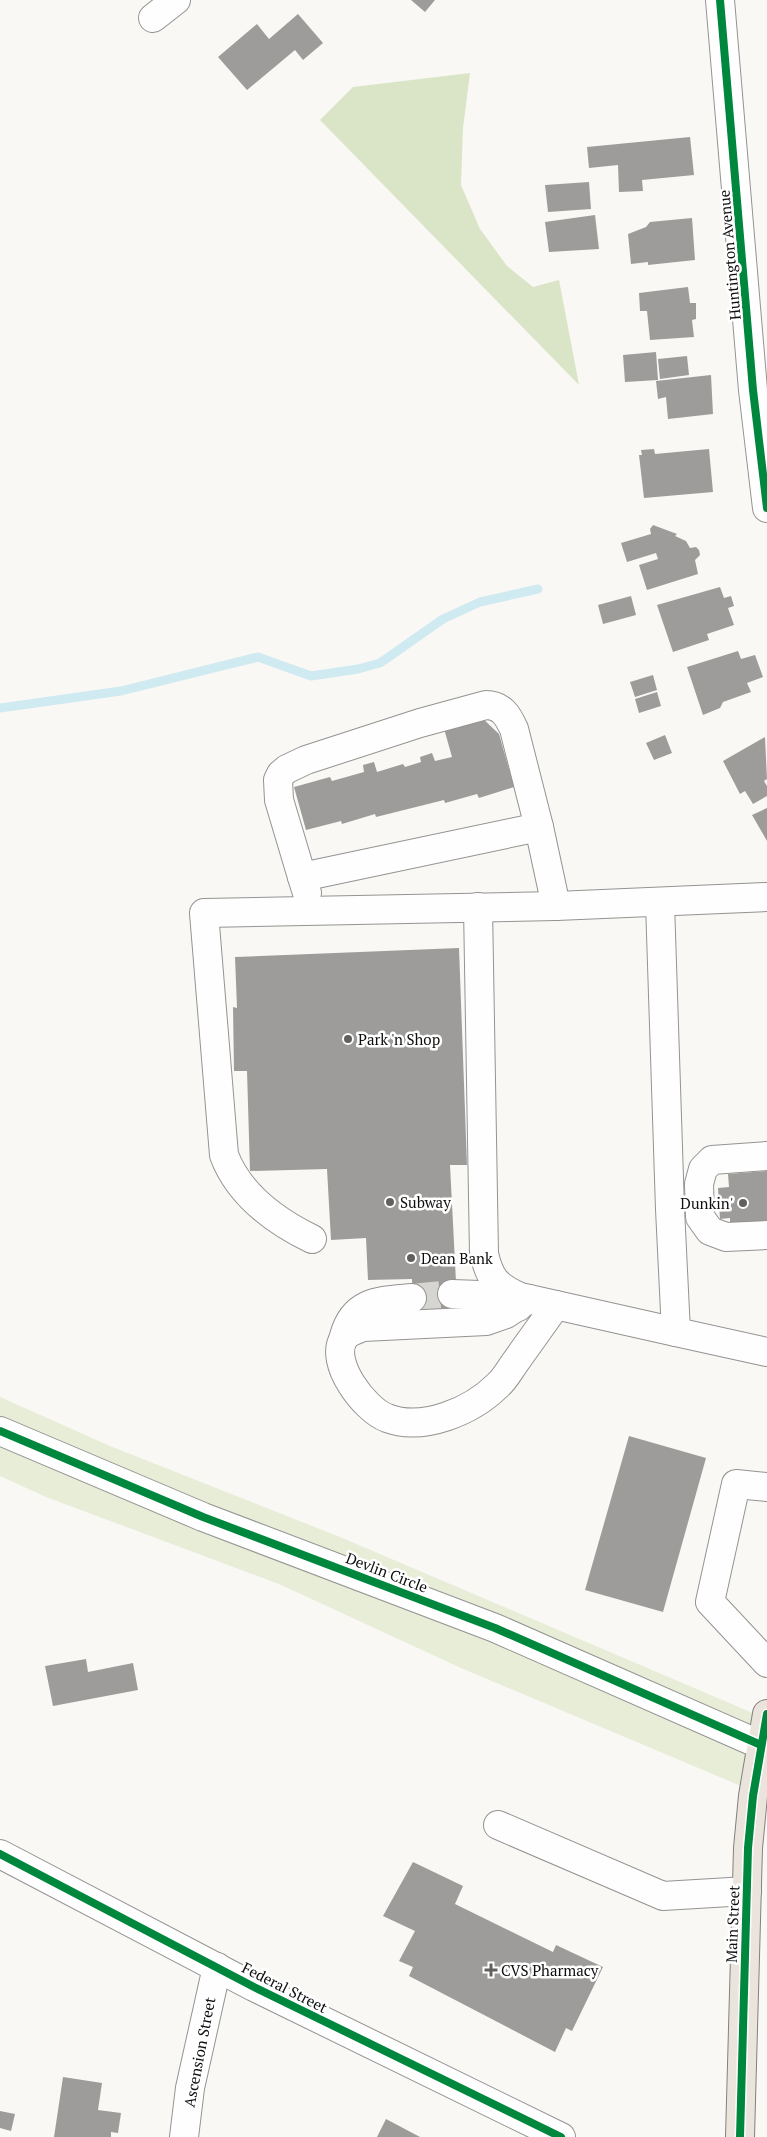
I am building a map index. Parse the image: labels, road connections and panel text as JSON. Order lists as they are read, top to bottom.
{
  "streets": {
    "main road": ["Main Street"],
    "street": [
      "Huntington Avenue",
      "Devlin Circle",
      "Federal Street",
      "Ascension Street"
    ]
  },
  "crossings": [
    ["Devlin Circle", "Main Street"],
    ["Federal Street", "Ascension Street"]
  ],
  "places": {
    "other": [
      "Park 'n Shop",
      "Subway",
      "Dunkin'",
      "Dean Bank"
    ],
    "health": ["CVS Pharmacy"]
  }
}
